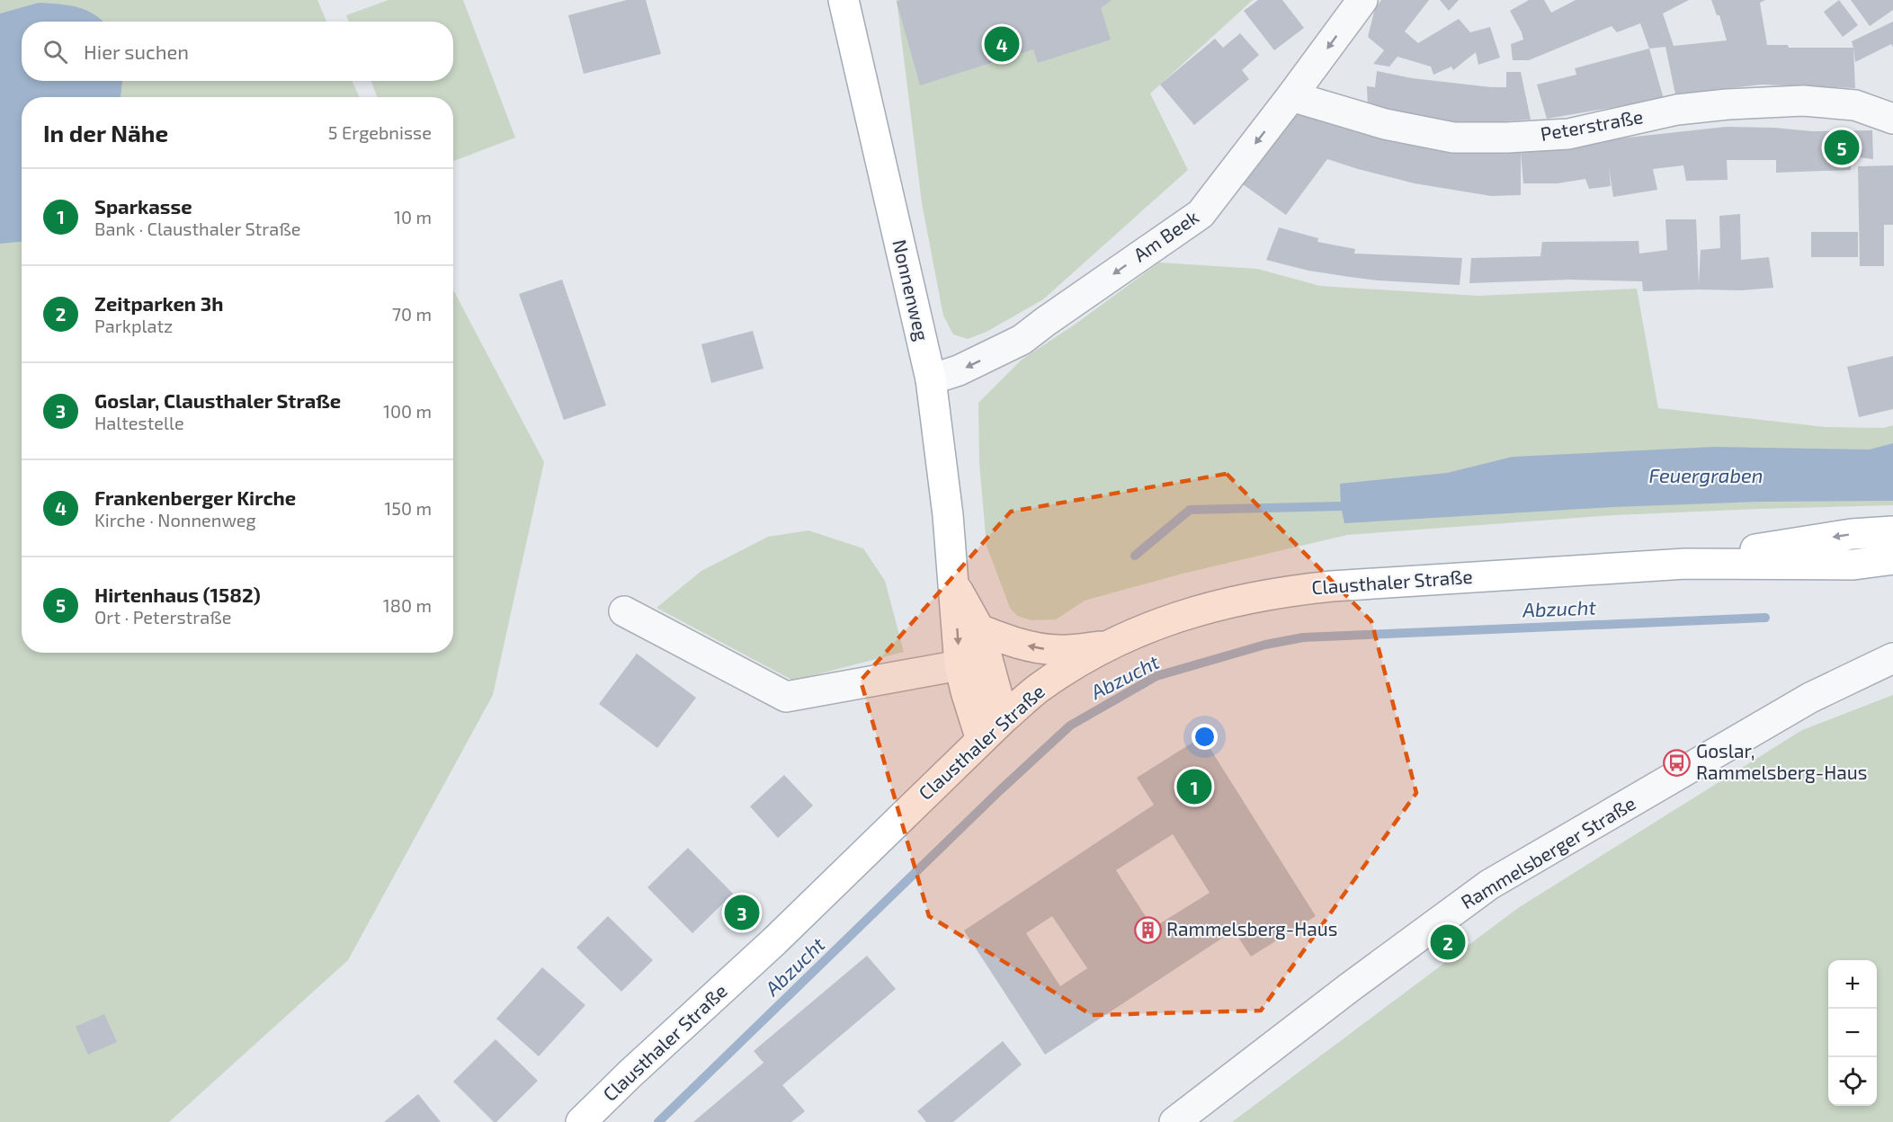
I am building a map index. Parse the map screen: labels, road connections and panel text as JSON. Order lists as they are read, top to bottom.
{
  "streets": {
    "main road": ["Nonnenweg", "Clausthaler Straße"],
    "street": ["Peterstraße", "Am Beek", "Rammelsberger Straße"]
  },
  "crossings": [
    ["Peterstraße", "Am Beek"],
    ["Am Beek", "Nonnenweg"],
    ["Nonnenweg", "Clausthaler Straße"]
  ],
  "one_way": ["Am Beek"],
  "water": ["Feuergraben", "Abzucht"],
  "places": {
    "bus stop": ["Goslar, Rammelsberg-Haus"],
    "building": ["Rammelsberg-Haus"]
  },
  "page": {
    "search": "Hier suchen",
    "pins": [
      "4",
      "5",
      "1",
      "3",
      "2"
    ],
    "heading": ["In der Nähe", "5 Ergebnisse"],
    "list": [
      {
        "mark": "1",
        "name": "Sparkasse",
        "note": "Bank · Clausthaler Straße",
        "value": "10 m"
      },
      {
        "mark": "2",
        "name": "Zeitparken 3h",
        "note": "Parkplatz",
        "value": "70 m"
      },
      {
        "mark": "3",
        "name": "Goslar, Clausthaler Straße",
        "note": "Haltestelle",
        "value": "100 m"
      },
      {
        "mark": "4",
        "name": "Frankenberger Kirche",
        "note": "Kirche · Nonnenweg",
        "value": "150 m"
      },
      {
        "mark": "5",
        "name": "Hirtenhaus (1582)",
        "note": "Ort · Peterstraße",
        "value": "180 m"
      }
    ],
    "map_buttons": ["+", "−"]
  }
}
